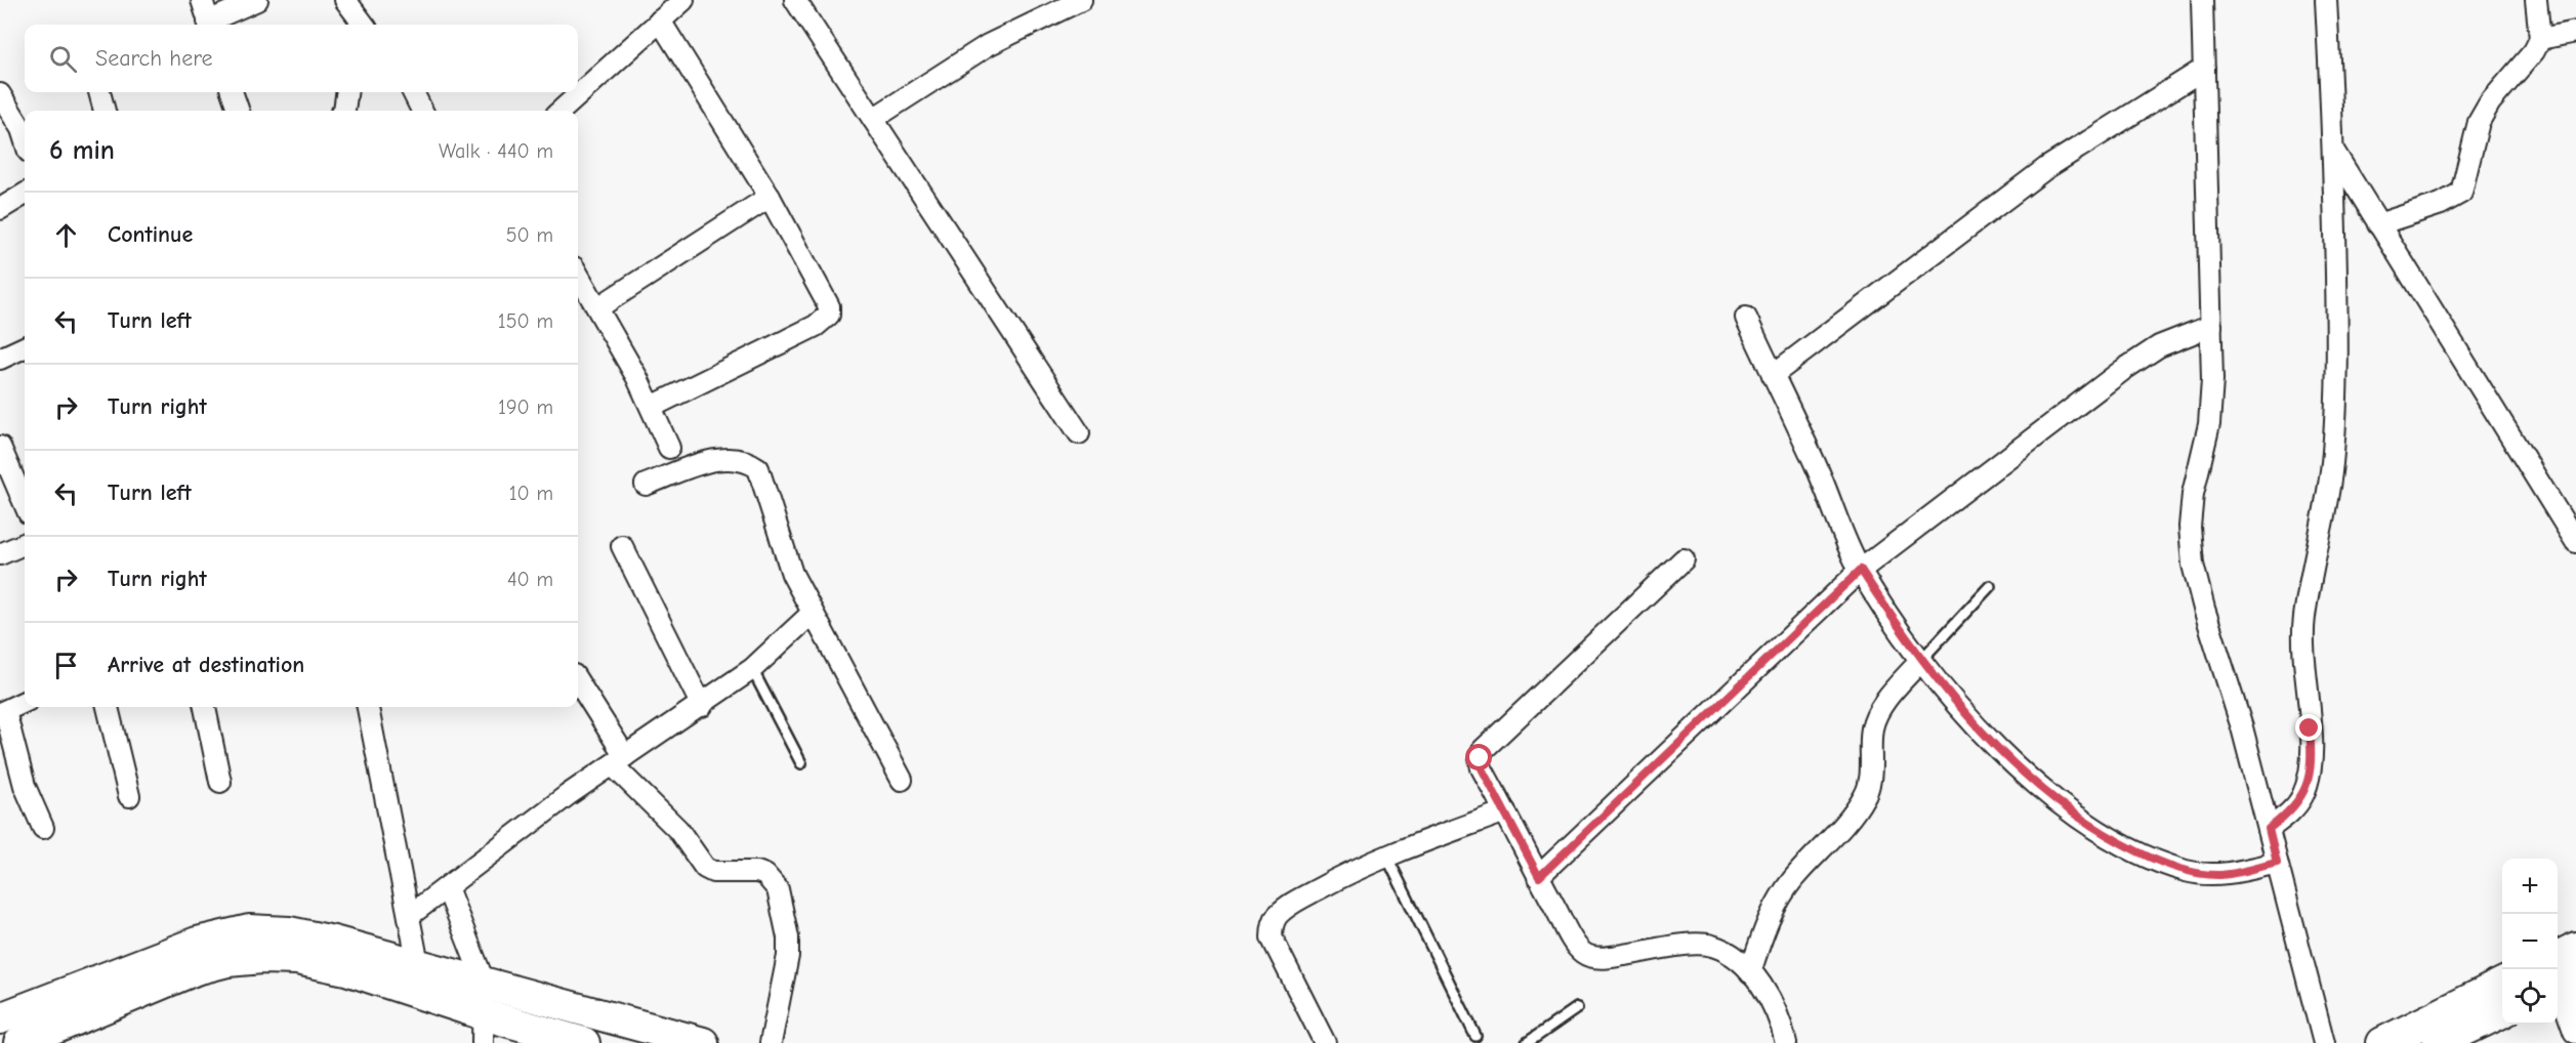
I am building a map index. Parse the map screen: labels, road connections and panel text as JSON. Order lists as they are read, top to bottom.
{
  "page": {
    "search": "Search here",
    "heading": ["6 min", "Walk · 440 m"],
    "list": [
      ["Continue", "50 m"],
      ["Turn left", "150 m"],
      ["Turn right", "190 m"],
      ["Turn left", "10 m"],
      ["Turn right", "40 m"],
      "Arrive at destination"
    ],
    "map_buttons": ["+", "−"]
  }
}
